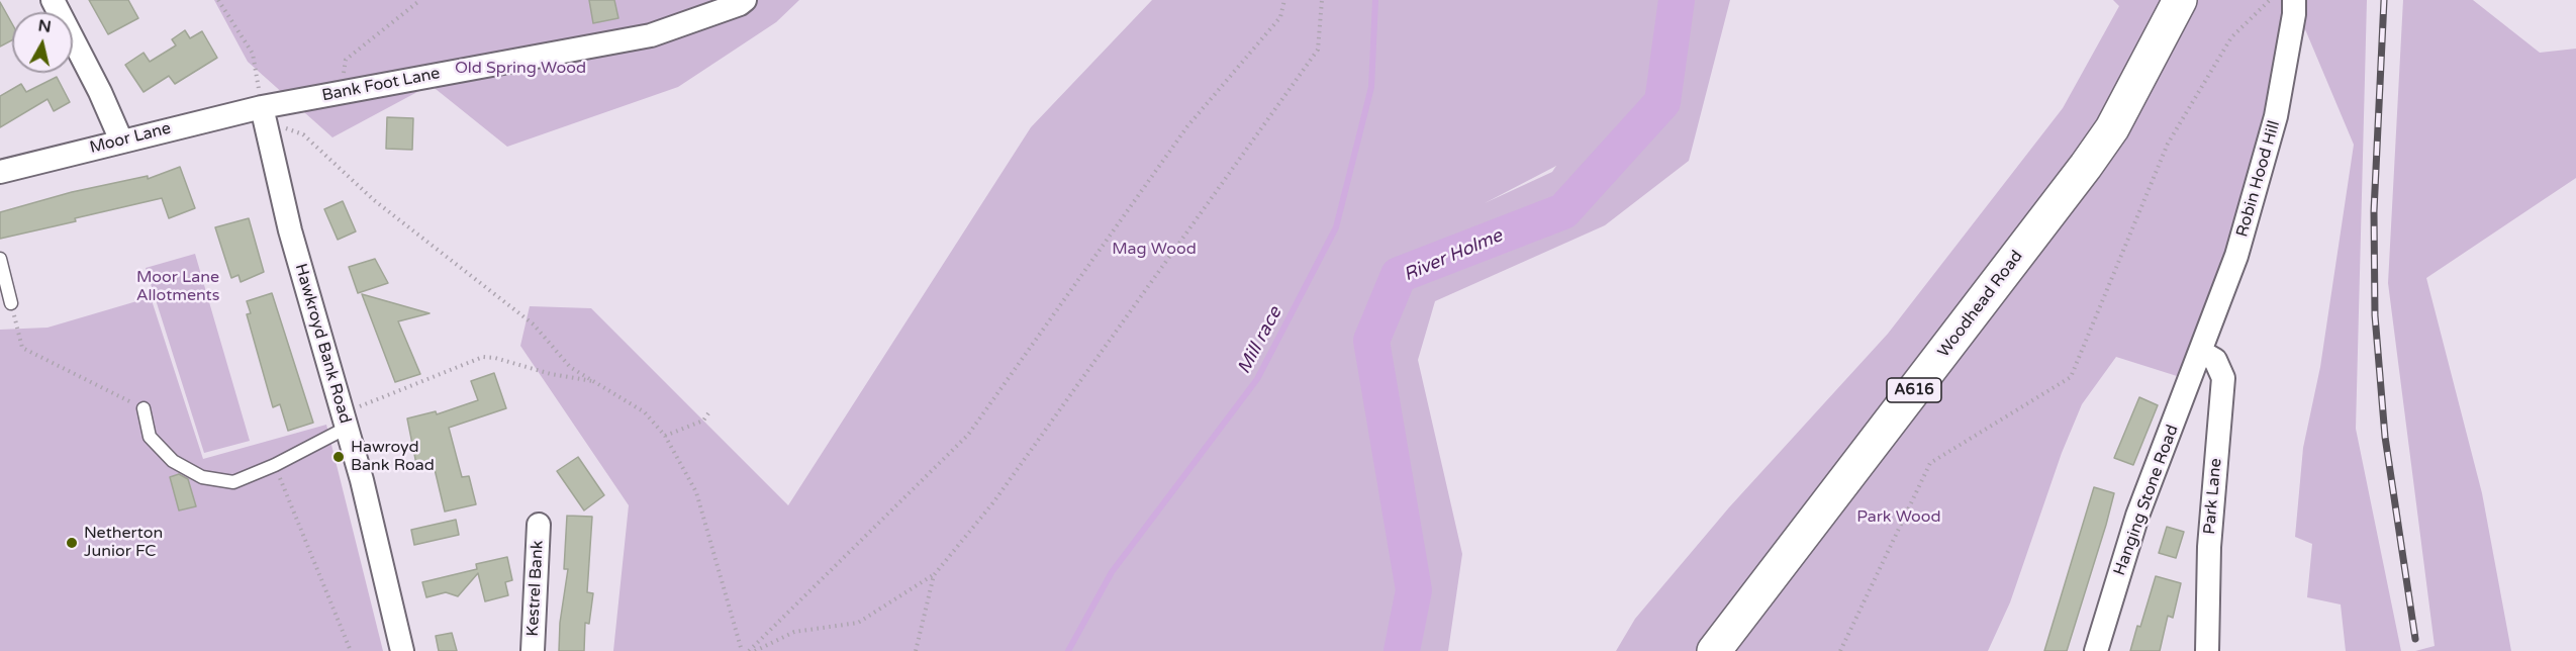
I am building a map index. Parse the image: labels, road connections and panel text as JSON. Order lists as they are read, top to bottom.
{
  "streets": {
    "main road": ["Woodhead Road", "A616"],
    "street": [
      "Bank Foot Lane",
      "Moor Lane",
      "Robin Hood Hill",
      "Hawkroyd Bank Road",
      "Park Lane",
      "Hanging Stone Road",
      "Kestrel Bank"
    ]
  },
  "crossings": [
    ["Bank Foot Lane", "Moor Lane"],
    ["Bank Foot Lane", "Hawkroyd Bank Road"],
    ["Moor Lane", "Hawkroyd Bank Road"],
    ["Robin Hood Hill", "Park Lane"],
    ["Robin Hood Hill", "Hanging Stone Road"],
    ["Park Lane", "Hanging Stone Road"]
  ],
  "water": ["River Holme", "Mill race"],
  "parks": [
    "Old Spring Wood",
    "Mag Wood",
    "Moor Lane Allotments",
    "Park Wood"
  ],
  "places": ["Hawroyd Bank Road", "Netherton Junior FC"],
  "north": "top"
}
